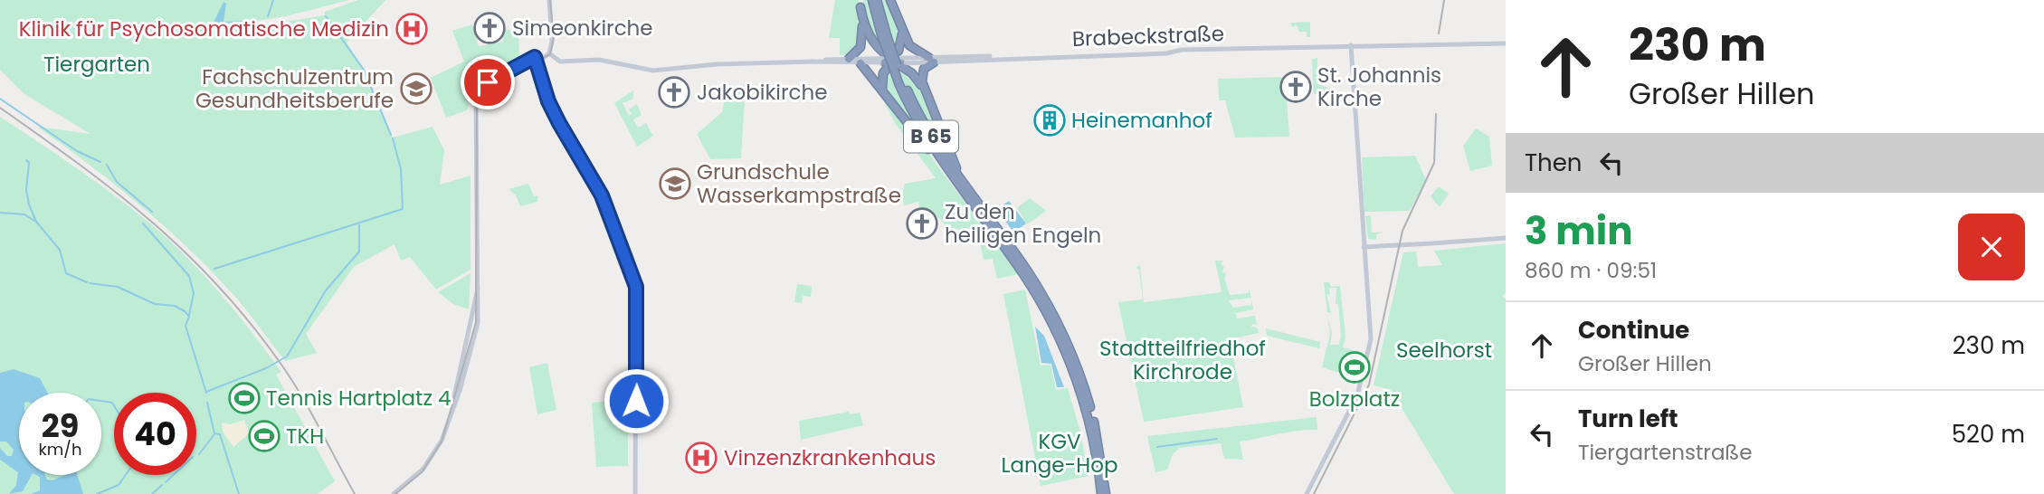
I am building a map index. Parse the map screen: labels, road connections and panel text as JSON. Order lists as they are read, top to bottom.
{
  "streets": {
    "highway": ["B 65"],
    "main road": ["Brabeckstraße"]
  },
  "parks": [
    "Tiergarten",
    "Stadtteilfriedhof Kirchrode",
    "Seelhorst",
    "KGV Lange-Hop"
  ],
  "places": {
    "church": [
      "Simeonkirche",
      "St. Johannis Kirche",
      "Jakobikirche",
      "Zu den heiligen Engeln"
    ],
    "hospital": ["Klinik für Psychosomatische Medizin", "Vinzenzkrankenhaus"],
    "school or university": ["Fachschulzentrum Gesundheitsberufe", "Grundschule Wasserkampstraße"],
    "building": ["Heinemanhof"],
    "sports": ["Bolzplatz", "Tennis Hartplatz 4", "TKH"]
  },
  "page": {
    "turn": ["230 m", "Großer Hillen"],
    "then": "Then",
    "heading": ["3 min", "860 m · 09:51"],
    "list": [
      {
        "name": "Continue",
        "note": "Großer Hillen",
        "value": "230 m"
      },
      {
        "name": "Turn left",
        "note": "Tiergartenstraße",
        "value": "520 m"
      }
    ],
    "speed": "29 km/h",
    "limit": "40"
  }
}
